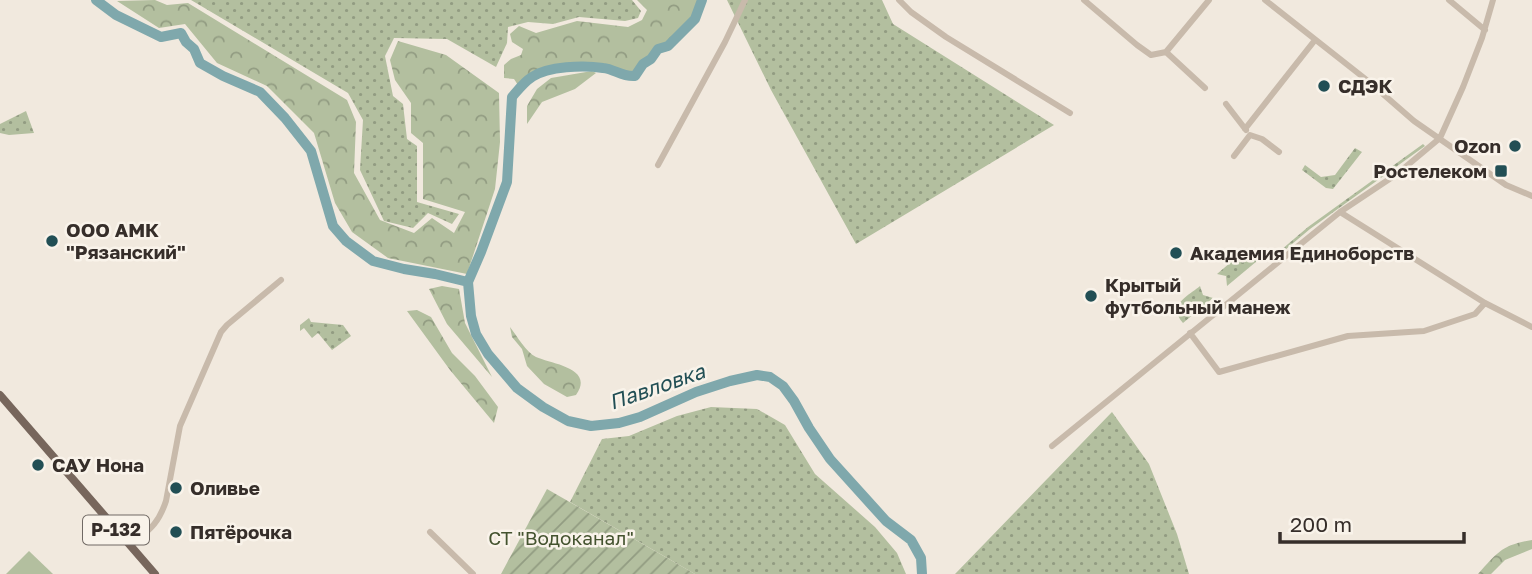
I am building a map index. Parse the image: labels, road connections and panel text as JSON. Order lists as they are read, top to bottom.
{
  "streets": {
    "main road": ["Р-132"]
  },
  "water": ["Павловка"],
  "parks": ["СТ \"Водоканал\""],
  "places": {
    "other": [
      "СДЭК",
      "Ozon",
      "ООО АМК \"Рязанский\"",
      "Академия Единоборств",
      "Крытый футбольный манеж",
      "САУ Нона",
      "Оливье",
      "Пятёрочка"
    ],
    "transit": ["Ростелеком"]
  },
  "scale_bar": "200 m"
}
